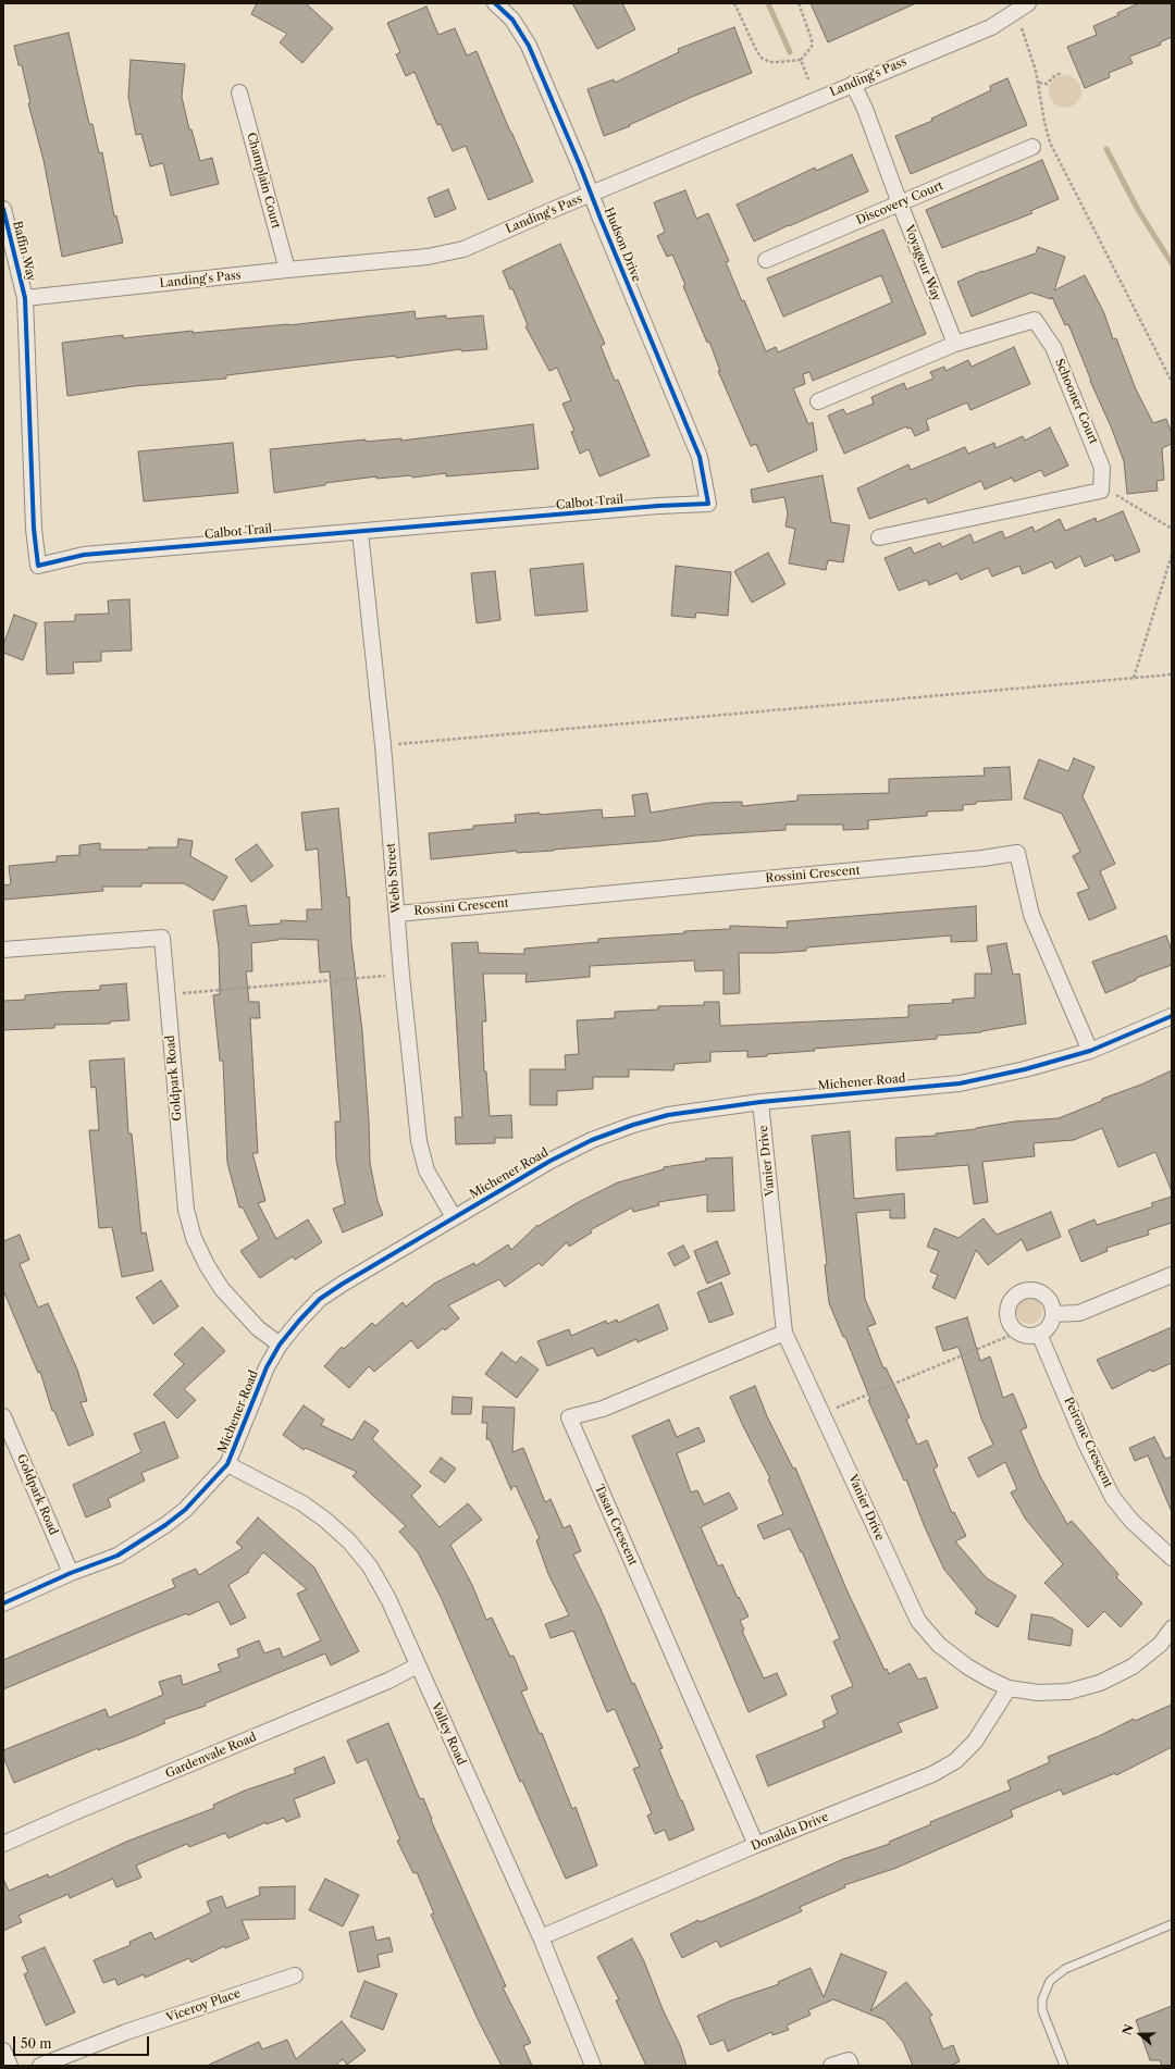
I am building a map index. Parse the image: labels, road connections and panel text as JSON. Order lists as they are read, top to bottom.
{
  "streets": {
    "street": [
      "Landing's Pass",
      "Champlain Court",
      "Discovery Court",
      "Hudson Drive",
      "Baffin Way",
      "Voyageur Way",
      "Schooner Court",
      "Calbot Trail",
      "Rossini Crescent",
      "Webb Street",
      "Goldpark Road",
      "Michener Road",
      "Vanier Drive",
      "Peirone Crescent",
      "Tasan Crescent",
      "Valley Road",
      "Gardenvale Road",
      "Donalda Drive",
      "Viceroy Place"
    ]
  },
  "crossings": [
    ["Landing's Pass", "Champlain Court"],
    ["Landing's Pass", "Hudson Drive"],
    ["Landing's Pass", "Baffin Way"],
    ["Landing's Pass", "Voyageur Way"],
    ["Landing's Pass", "Calbot Trail"],
    ["Discovery Court", "Voyageur Way"],
    ["Hudson Drive", "Calbot Trail"],
    ["Baffin Way", "Calbot Trail"],
    ["Voyageur Way", "Schooner Court"],
    ["Calbot Trail", "Webb Street"],
    ["Rossini Crescent", "Webb Street"],
    ["Rossini Crescent", "Michener Road"],
    ["Webb Street", "Michener Road"],
    ["Goldpark Road", "Michener Road"],
    ["Michener Road", "Vanier Drive"],
    ["Michener Road", "Valley Road"],
    ["Vanier Drive", "Tasan Crescent"],
    ["Vanier Drive", "Donalda Drive"],
    ["Tasan Crescent", "Donalda Drive"],
    ["Valley Road", "Gardenvale Road"],
    ["Valley Road", "Donalda Drive"]
  ],
  "scale_bar": "50 m",
  "north": "left"
}
